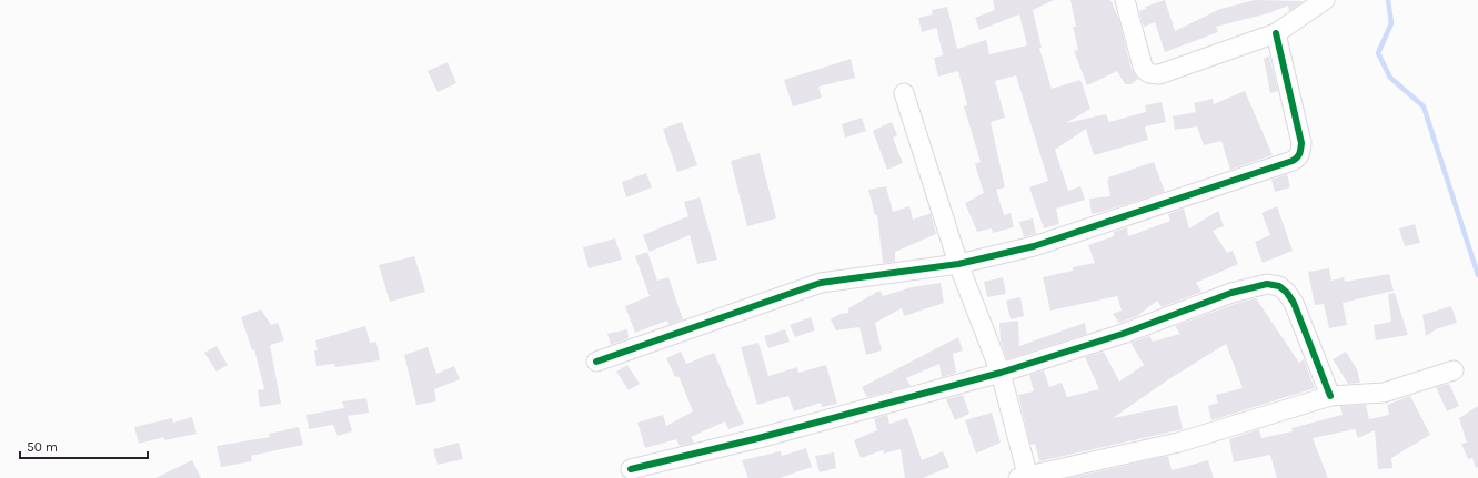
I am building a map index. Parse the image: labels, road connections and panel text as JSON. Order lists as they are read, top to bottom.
{
  "scale_bar": "50 m"
}
